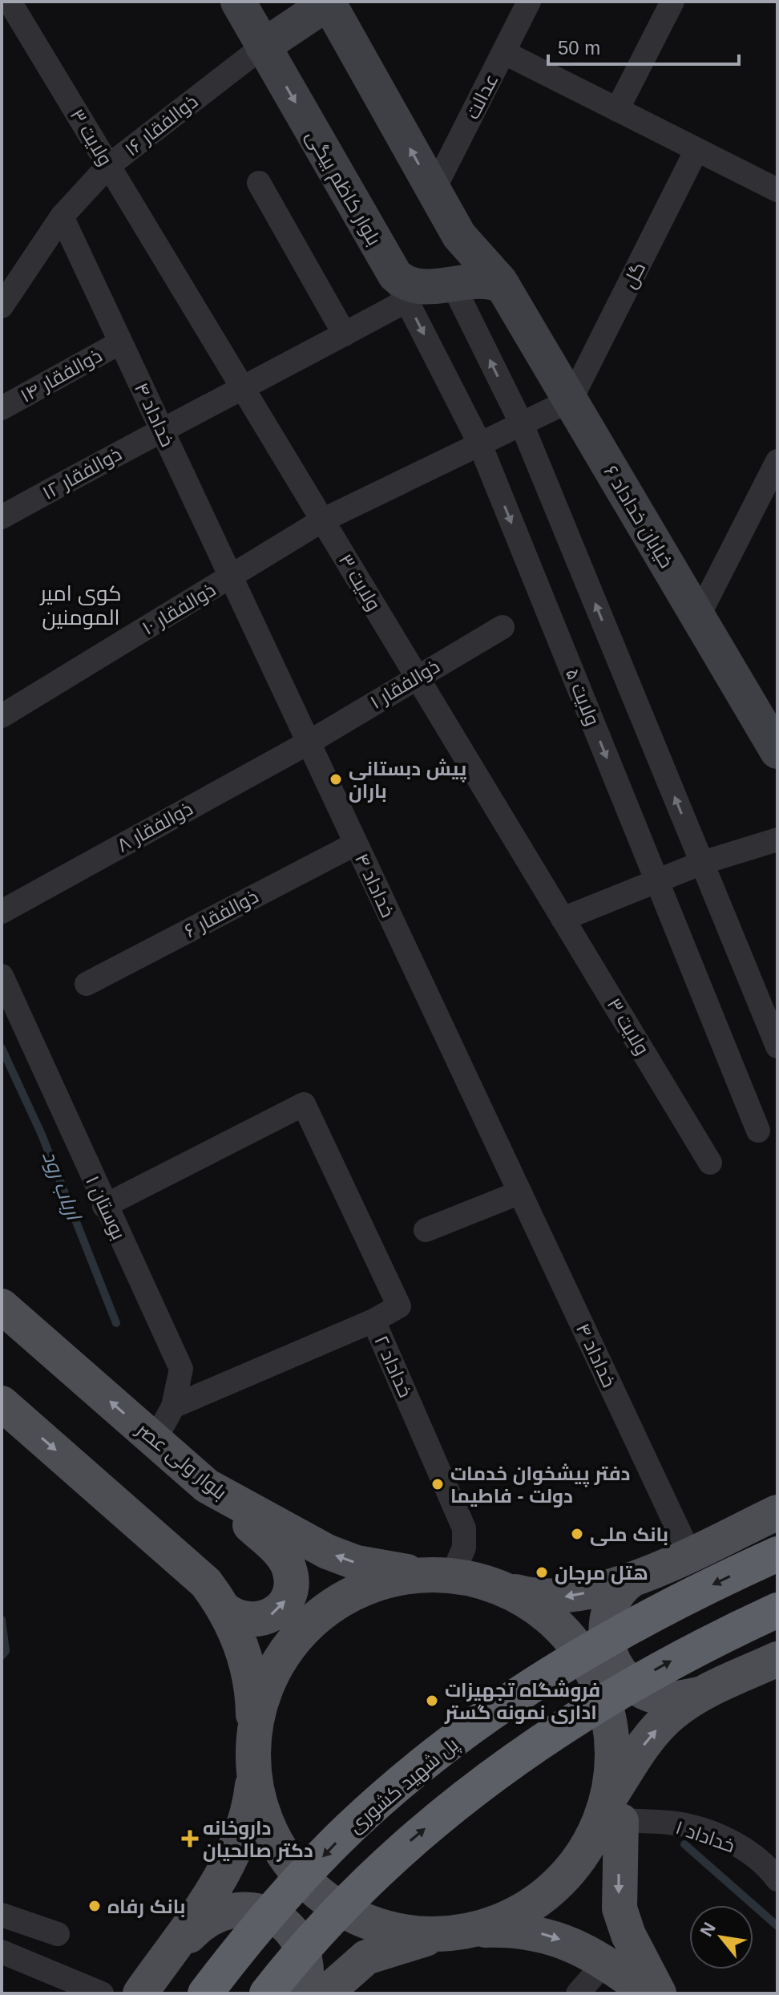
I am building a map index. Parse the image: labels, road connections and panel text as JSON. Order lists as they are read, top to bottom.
{
  "streets": {
    "highway": ["پل شهید کشوری"],
    "main road": ["بلوار کاظم بیگی", "خیابان خداداد ۶", "بلوار ولی عصر"],
    "street": [
      "عدالت",
      "ذوالفقار ۱۶",
      "ولایت ۳",
      "گل",
      "ذوالفقار ۱۴",
      "خداداد ۴",
      "ذوالفقار ۱۲",
      "ذوالفقار ۱۰",
      "ذوالفقار ۱",
      "ولایت ۵",
      "ذوالفقار ۸",
      "ذوالفقار ۶",
      "بوستان ۱",
      "خداداد ۲",
      "خداداد ۱"
    ]
  },
  "crossings": [
    ["ذوالفقار ۱۶", "ولایت ۳"],
    ["ذوالفقار ۱۶", "بلوار کاظم بیگی"],
    ["ذوالفقار ۱۶", "خداداد ۴"],
    ["ولایت ۳", "ذوالفقار ۱۲"],
    ["ولایت ۳", "ذوالفقار ۱۰"],
    ["ولایت ۳", "ذوالفقار ۱"],
    ["بلوار کاظم بیگی", "ذوالفقار ۱۲"],
    ["بلوار کاظم بیگی", "خیابان خداداد ۶"],
    ["بلوار کاظم بیگی", "ولایت ۵"],
    ["گل", "خیابان خداداد ۶"],
    ["گل", "ذوالفقار ۱۰"],
    ["ذوالفقار ۱۴", "خداداد ۴"],
    ["خداداد ۴", "ذوالفقار ۱۲"],
    ["خداداد ۴", "ذوالفقار ۱۰"],
    ["خداداد ۴", "ذوالفقار ۱"],
    ["خداداد ۴", "ذوالفقار ۸"],
    ["خداداد ۴", "ذوالفقار ۶"],
    ["ذوالفقار ۱۲", "ولایت ۵"],
    ["خیابان خداداد ۶", "ذوالفقار ۱۰"],
    ["ذوالفقار ۱۰", "ولایت ۵"],
    ["ذوالفقار ۱", "ذوالفقار ۸"],
    ["بوستان ۱", "خداداد ۲"],
    ["بوستان ۱", "بلوار ولی عصر"],
    ["خداداد ۲", "بلوار ولی عصر"]
  ],
  "districts": ["کوی امیر المومنین"],
  "water": ["ارباب رود"],
  "places": {
    "other": [
      "پیش دبستانی باران",
      "دفتر پیشخوان خدمات دولت - فاطیما",
      "بانک ملی",
      "هتل مرجان",
      "فروشگاه تجهیزات اداری نمونه گستر",
      "بانک رفاه"
    ],
    "health": ["داروخانه دکتر صالحیان"]
  },
  "scale_bar": "50 m",
  "north": "top left"
}
